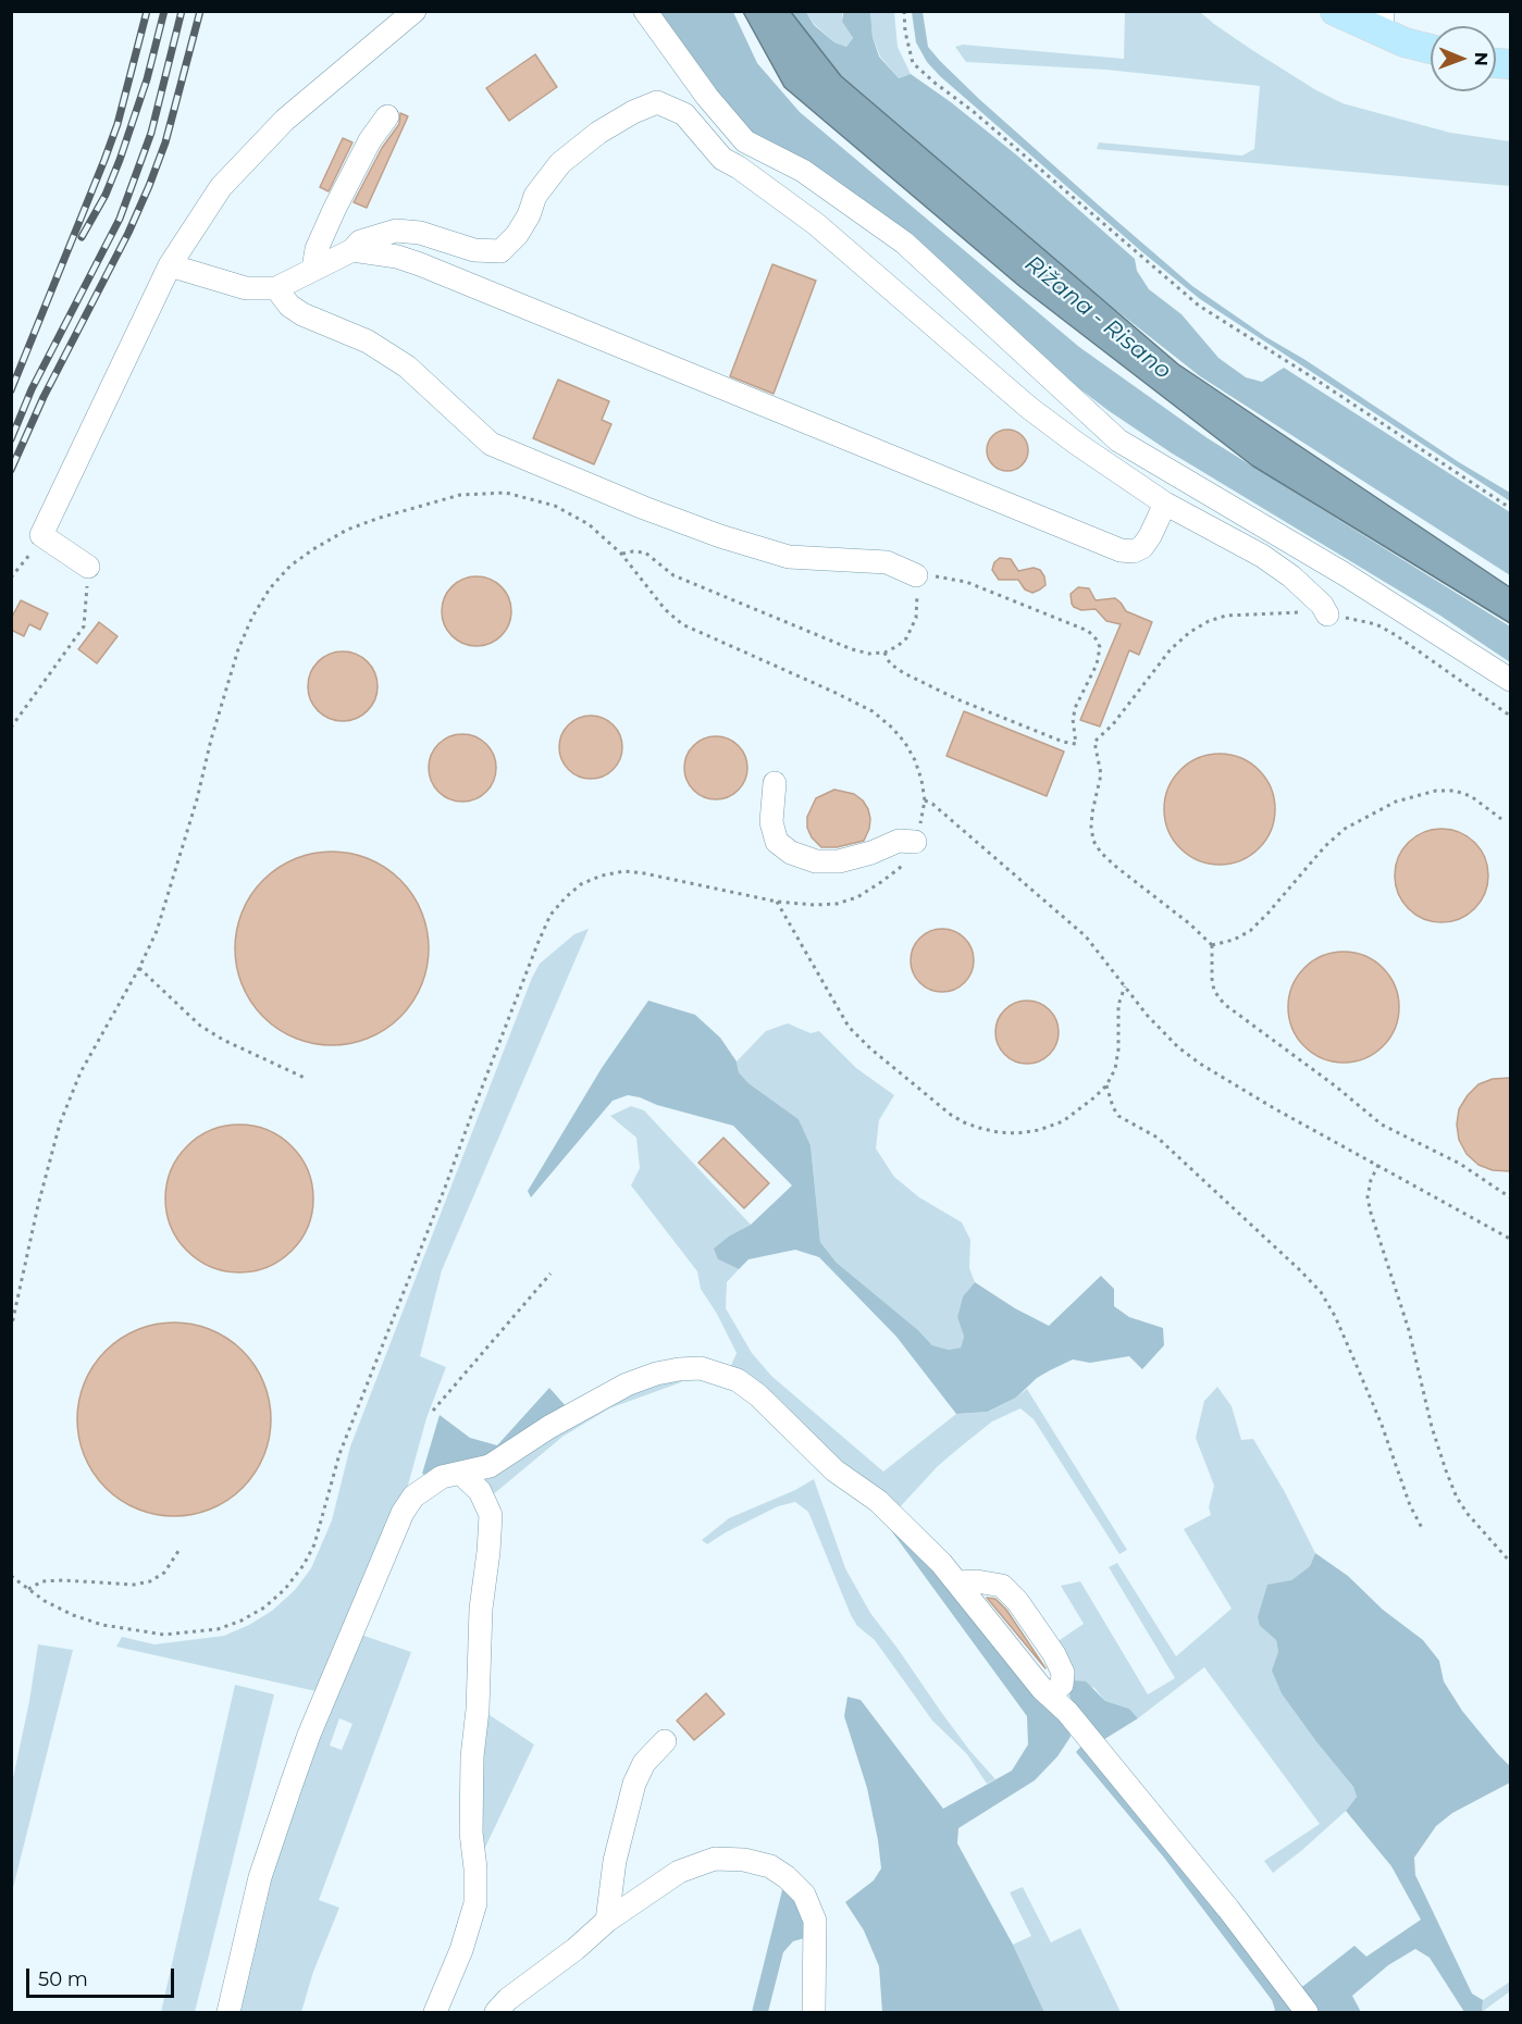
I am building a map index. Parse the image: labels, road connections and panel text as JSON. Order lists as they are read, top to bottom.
{
  "water": ["Rižana - Risano"],
  "scale_bar": "50 m",
  "north": "right"
}
